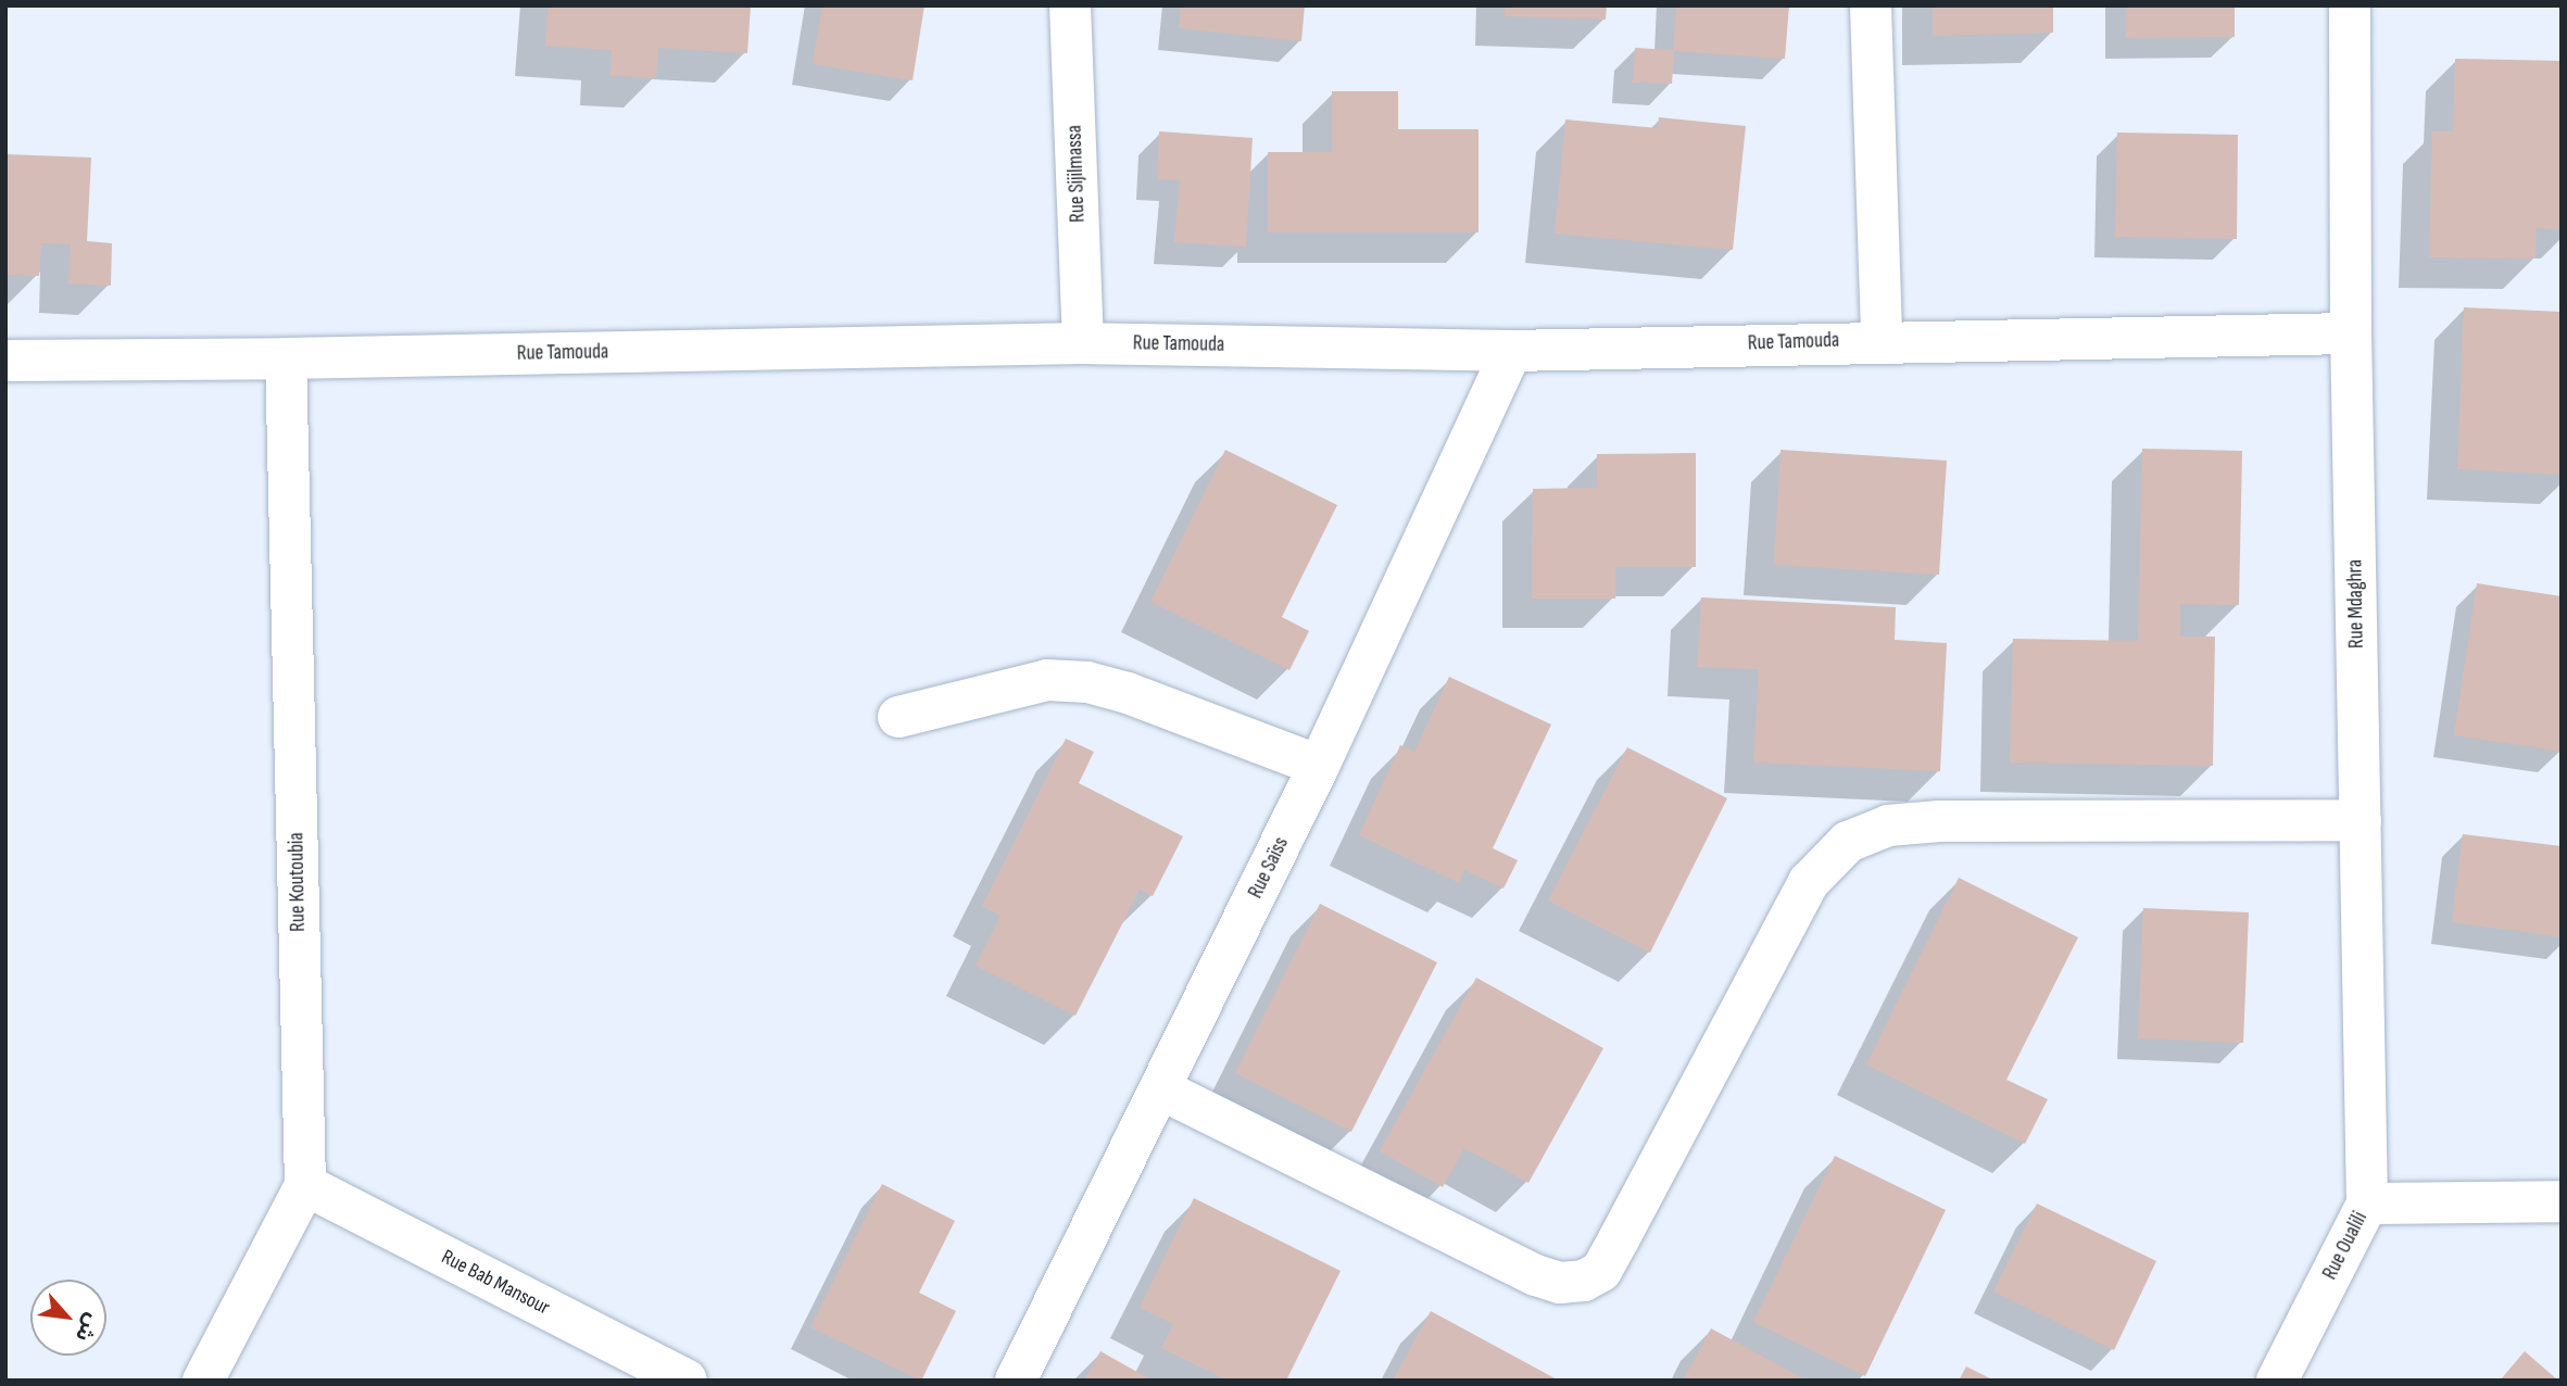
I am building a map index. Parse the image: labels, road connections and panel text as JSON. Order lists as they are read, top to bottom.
{
  "streets": {
    "street": [
      "Rue Sijilmassa",
      "Rue Tamouda",
      "Rue Mdaghra",
      "Rue Saïss",
      "Rue Koutoubia",
      "Rue Oualili",
      "Rue Bab Mansour"
    ]
  },
  "crossings": [
    ["Rue Sijilmassa", "Rue Tamouda"],
    ["Rue Tamouda", "Rue Mdaghra"],
    ["Rue Tamouda", "Rue Saïss"],
    ["Rue Tamouda", "Rue Koutoubia"],
    ["Rue Mdaghra", "Rue Oualili"],
    ["Rue Koutoubia", "Rue Bab Mansour"]
  ],
  "north": "bottom right"
}
